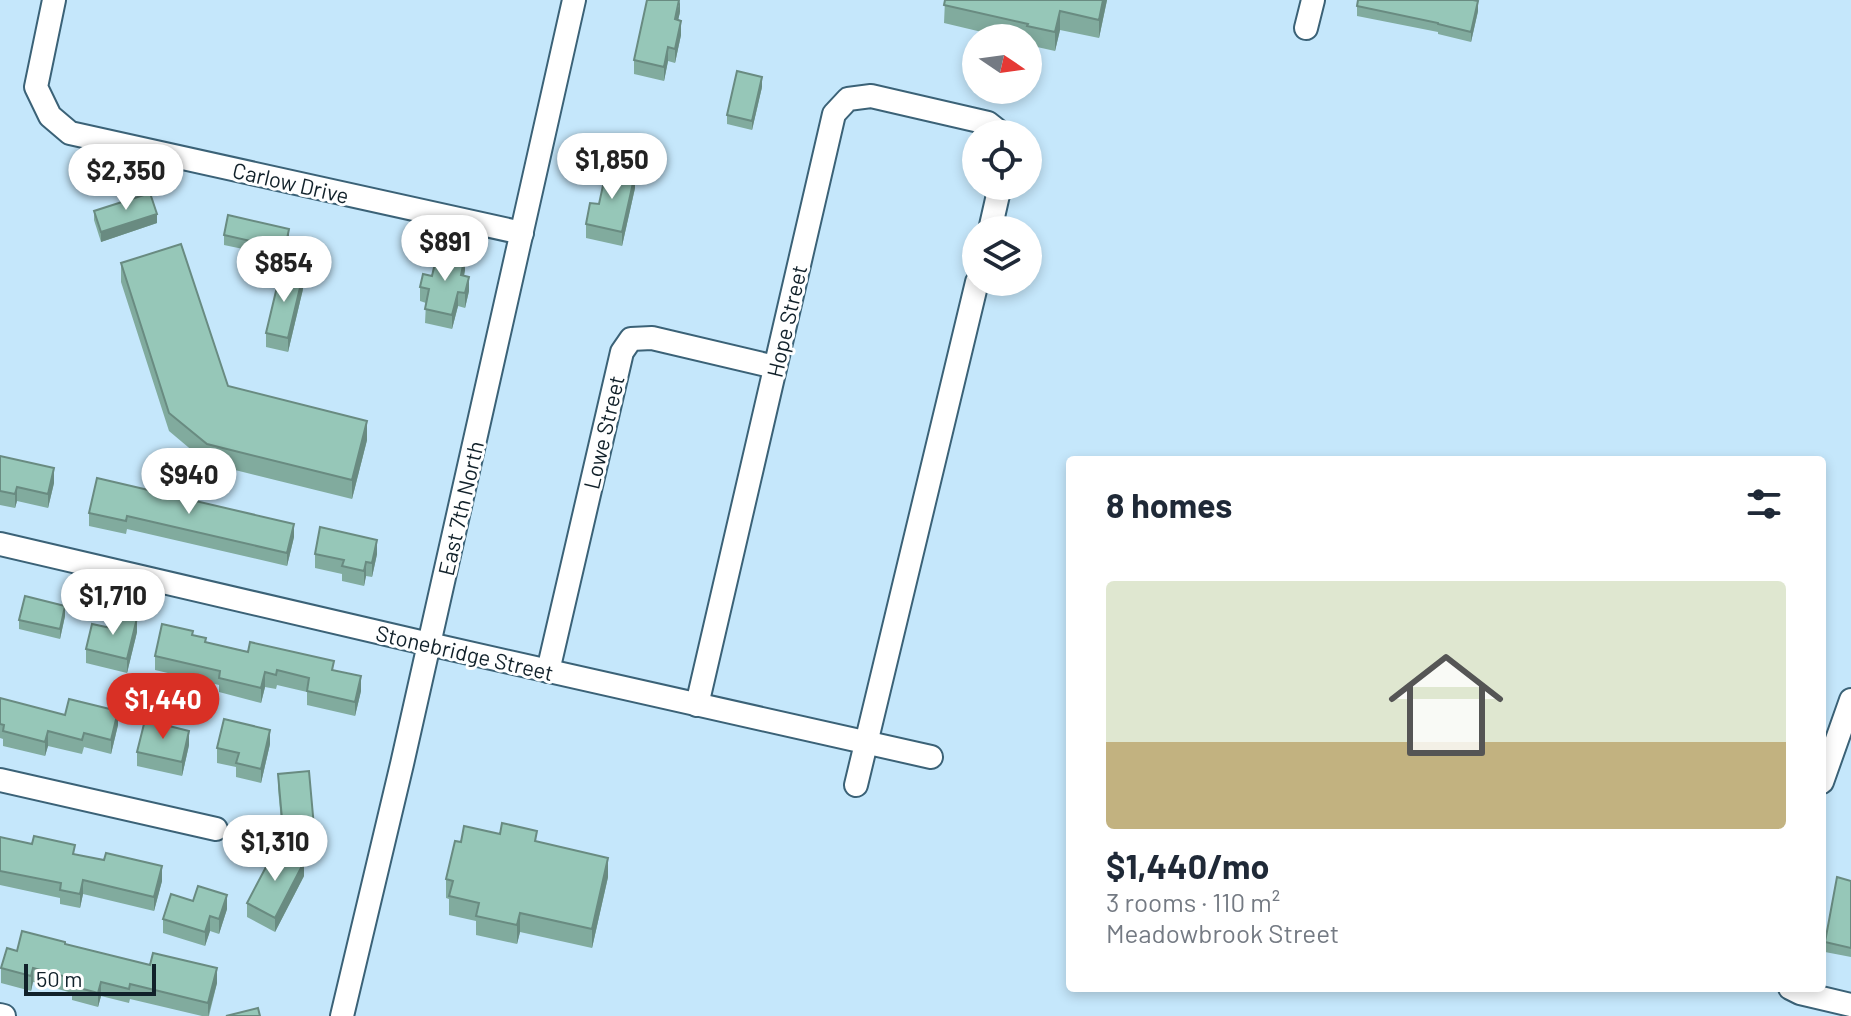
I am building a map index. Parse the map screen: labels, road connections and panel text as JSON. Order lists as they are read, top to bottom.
{
  "streets": {
    "street": [
      "Carlow Drive",
      "Hope Street",
      "Lowe Street",
      "East 7th North",
      "Stonebridge Street"
    ]
  },
  "crossings": [
    ["Carlow Drive", "East 7th North"],
    ["Hope Street", "Lowe Street"],
    ["Hope Street", "Stonebridge Street"],
    ["Lowe Street", "Stonebridge Street"],
    ["East 7th North", "Stonebridge Street"]
  ],
  "scale_bar": "50 m",
  "north": "right",
  "page": {
    "price": [
      "$1,850",
      "$2,350",
      "$891",
      "$854",
      "$940",
      "$1,710",
      "$1,440",
      "$1,310"
    ],
    "heading": "8 homes",
    "list": [
      {
        "name": "$1,440/mo",
        "note": "3 rooms · 110 m² · Meadowbrook Street"
      }
    ],
    "scale": "50 m"
  }
}
